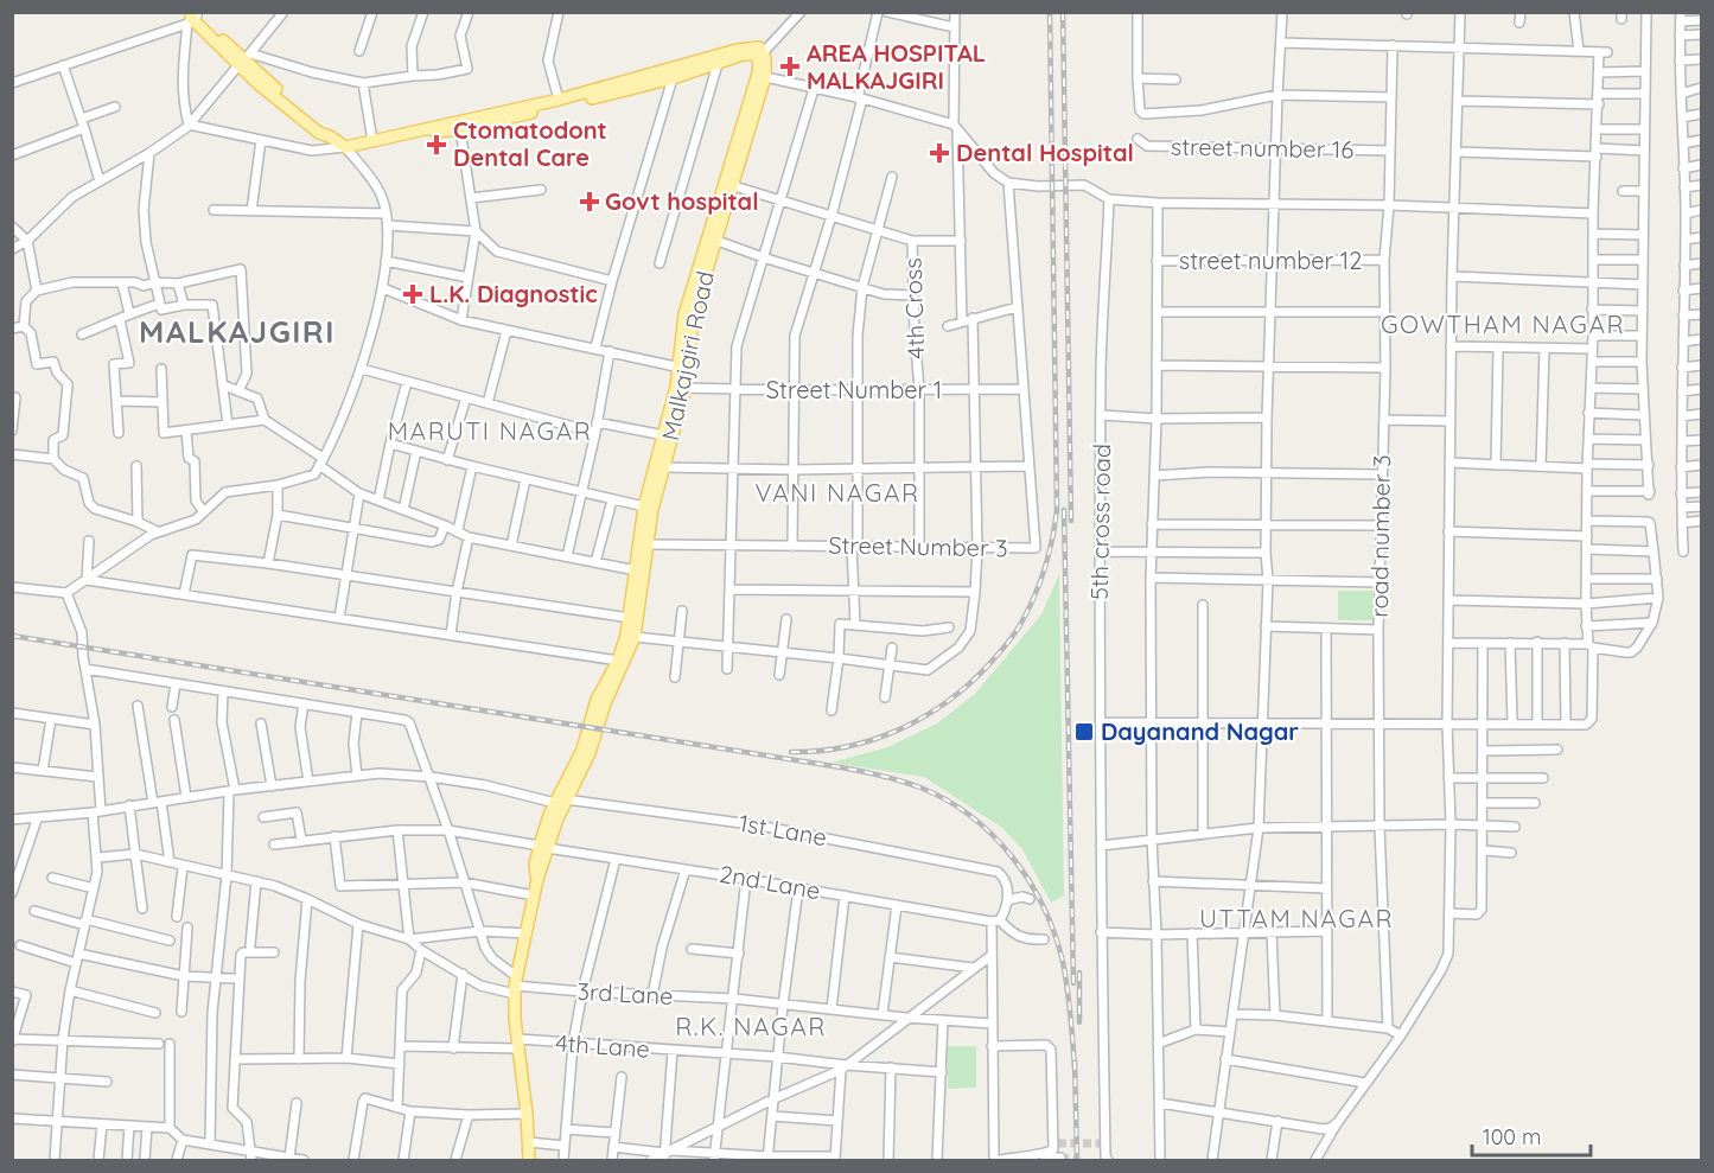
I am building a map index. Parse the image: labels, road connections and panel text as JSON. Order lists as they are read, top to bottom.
{
  "streets": {
    "main road": ["Malkajgiri Road"],
    "street": [
      "street number 16",
      "street number 12",
      "4th Cross",
      "Street Number 1",
      "5th cross road",
      "road number 3",
      "Street Number 3",
      "1st Lane",
      "2nd Lane",
      "3rd Lane",
      "4th Lane"
    ]
  },
  "crossings": [
    ["street number 16", "road number 3"],
    ["street number 12", "road number 3"],
    ["4th Cross", "Street Number 1"],
    ["4th Cross", "Street Number 3"],
    ["Malkajgiri Road", "Street Number 1"],
    ["Malkajgiri Road", "Street Number 3"],
    ["Malkajgiri Road", "1st Lane"],
    ["Malkajgiri Road", "2nd Lane"],
    ["Malkajgiri Road", "3rd Lane"],
    ["Malkajgiri Road", "4th Lane"],
    ["Street Number 1", "Street Number 3"]
  ],
  "districts": [
    "GOWTHAM NAGAR",
    "MALKAJGIRI",
    "MARUTI NAGAR",
    "VANI NAGAR",
    "UTTAM NAGAR",
    "R.K. NAGAR"
  ],
  "places": {
    "health": [
      "AREA HOSPITAL MALKAJGIRI",
      "Ctomatodont Dental Care",
      "Dental Hospital",
      "Govt hospital",
      "L.K. Diagnostic"
    ],
    "transit": ["Dayanand Nagar"]
  },
  "scale_bar": "100 m"
}
